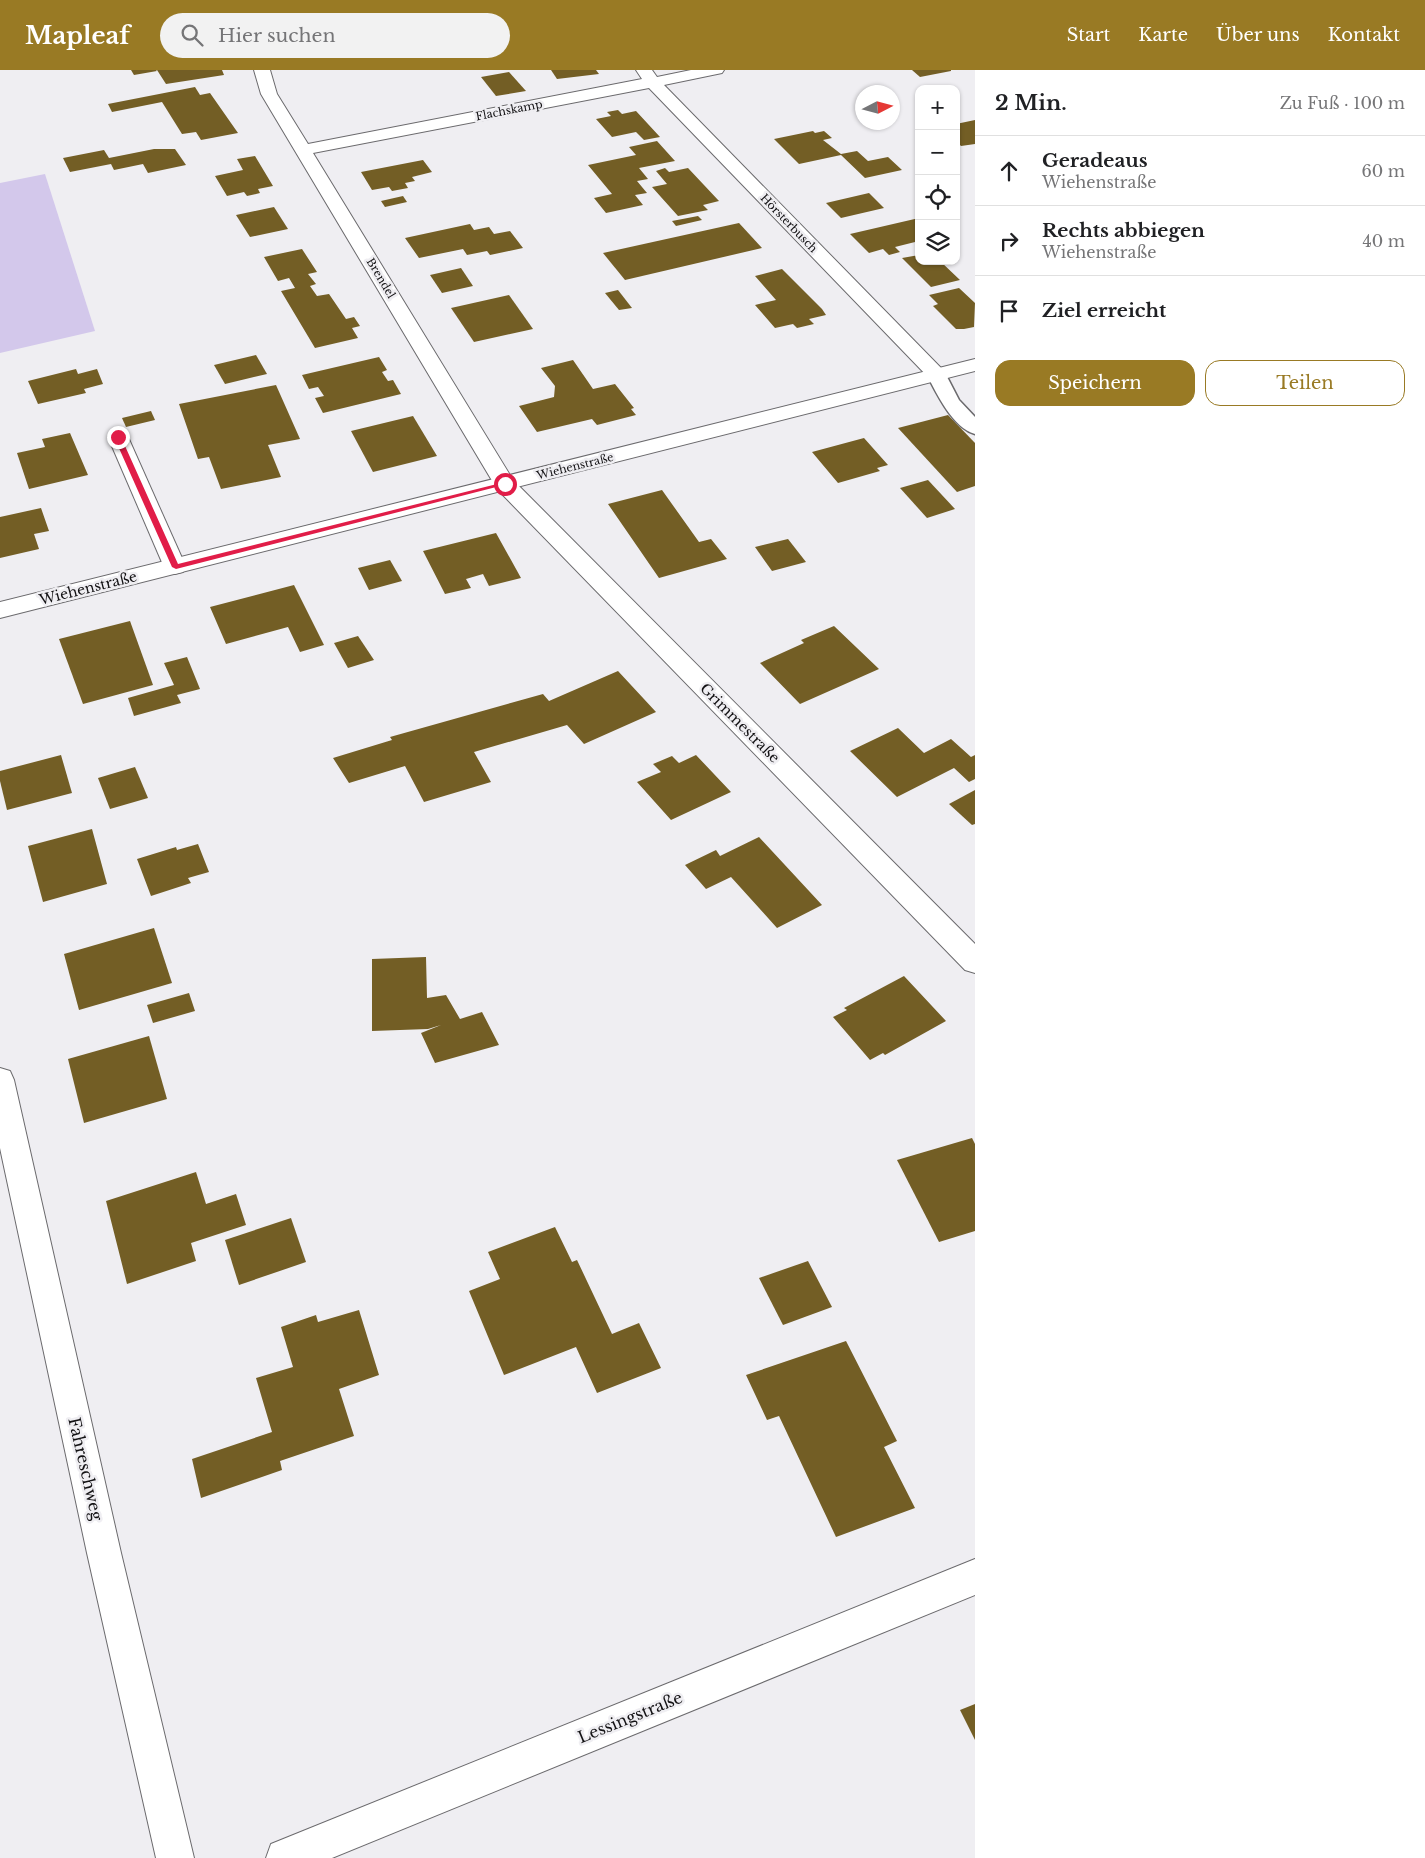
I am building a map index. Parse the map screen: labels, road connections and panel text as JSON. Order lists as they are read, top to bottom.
{
  "streets": {
    "street": [
      "Flachskamp",
      "Hörsterbusch",
      "Brendel",
      "Wiehenstraße",
      "Grimmestraße",
      "Fahreschweg",
      "Lessingstraße"
    ]
  },
  "crossings": [
    ["Flachskamp", "Hörsterbusch"],
    ["Flachskamp", "Brendel"],
    ["Hörsterbusch", "Wiehenstraße"],
    ["Brendel", "Wiehenstraße"],
    ["Brendel", "Grimmestraße"],
    ["Wiehenstraße", "Grimmestraße"]
  ],
  "north": "right",
  "page": {
    "header": "Mapleaf",
    "search": "Hier suchen",
    "nav": [
      "Start",
      "Karte",
      "Über uns",
      "Kontakt"
    ],
    "heading": ["2 Min.", "Zu Fuß · 100 m"],
    "map_buttons": ["+", "−"],
    "list": [
      ["Geradeaus", "Wiehenstraße", "60 m"],
      ["Rechts abbiegen", "Wiehenstraße", "40 m"],
      "Ziel erreicht"
    ],
    "buttons": ["Speichern", "Teilen"]
  }
}
